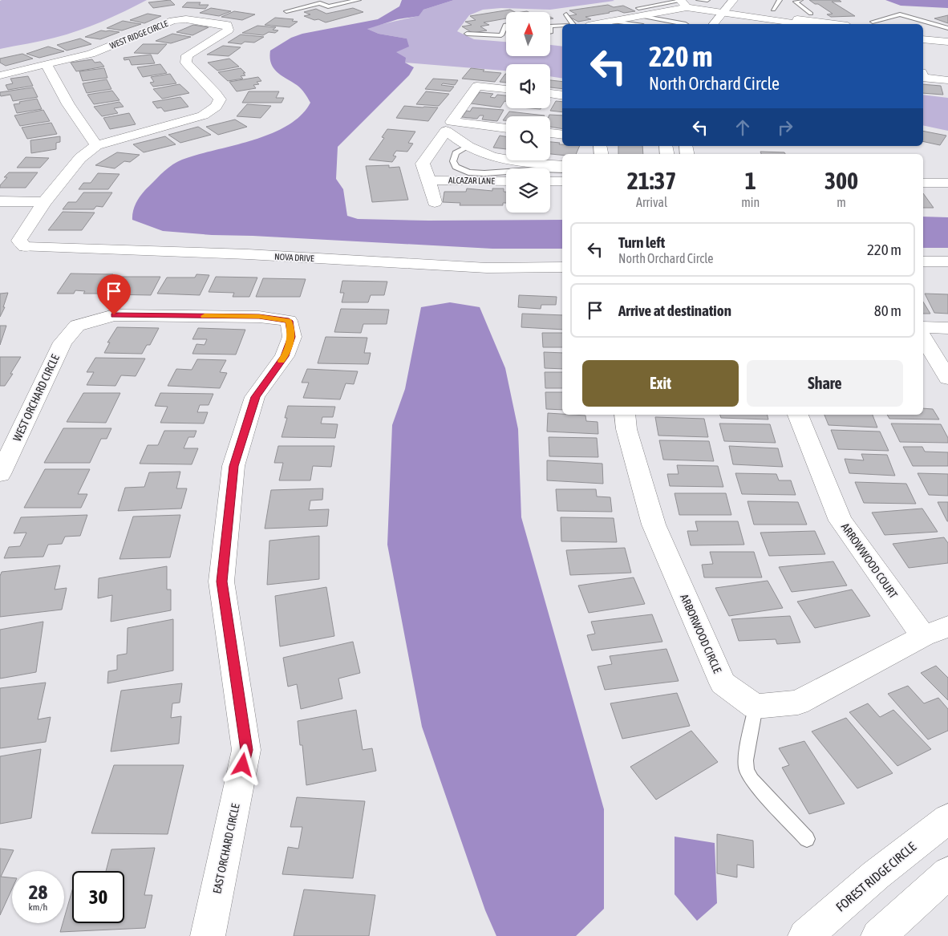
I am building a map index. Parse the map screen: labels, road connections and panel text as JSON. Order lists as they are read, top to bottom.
{
  "streets": {
    "street": [
      "WEST RIDGE CIRCLE",
      "ALCAZAR LANE",
      "NOVA DRIVE",
      "WEST ORCHARD CIRCLE",
      "ARROWWOOD COURT",
      "ARBORWOOD CIRCLE",
      "EAST ORCHARD CIRCLE",
      "FOREST RIDGE CIRCLE"
    ]
  },
  "crossings": [
    ["WEST ORCHARD CIRCLE", "EAST ORCHARD CIRCLE"]
  ],
  "north": "top",
  "page": {
    "turn": ["220 m", "North Orchard Circle"],
    "eta": [
      "21:37",
      "Arrival",
      "1",
      "min",
      "300",
      "m"
    ],
    "list": [
      {
        "name": "Turn left",
        "note": "North Orchard Circle",
        "value": "220 m"
      },
      {
        "name": "Arrive at destination",
        "value": "80 m"
      }
    ],
    "buttons": ["Exit", "Share"],
    "speed": "28 km/h",
    "limit": "30"
  }
}
